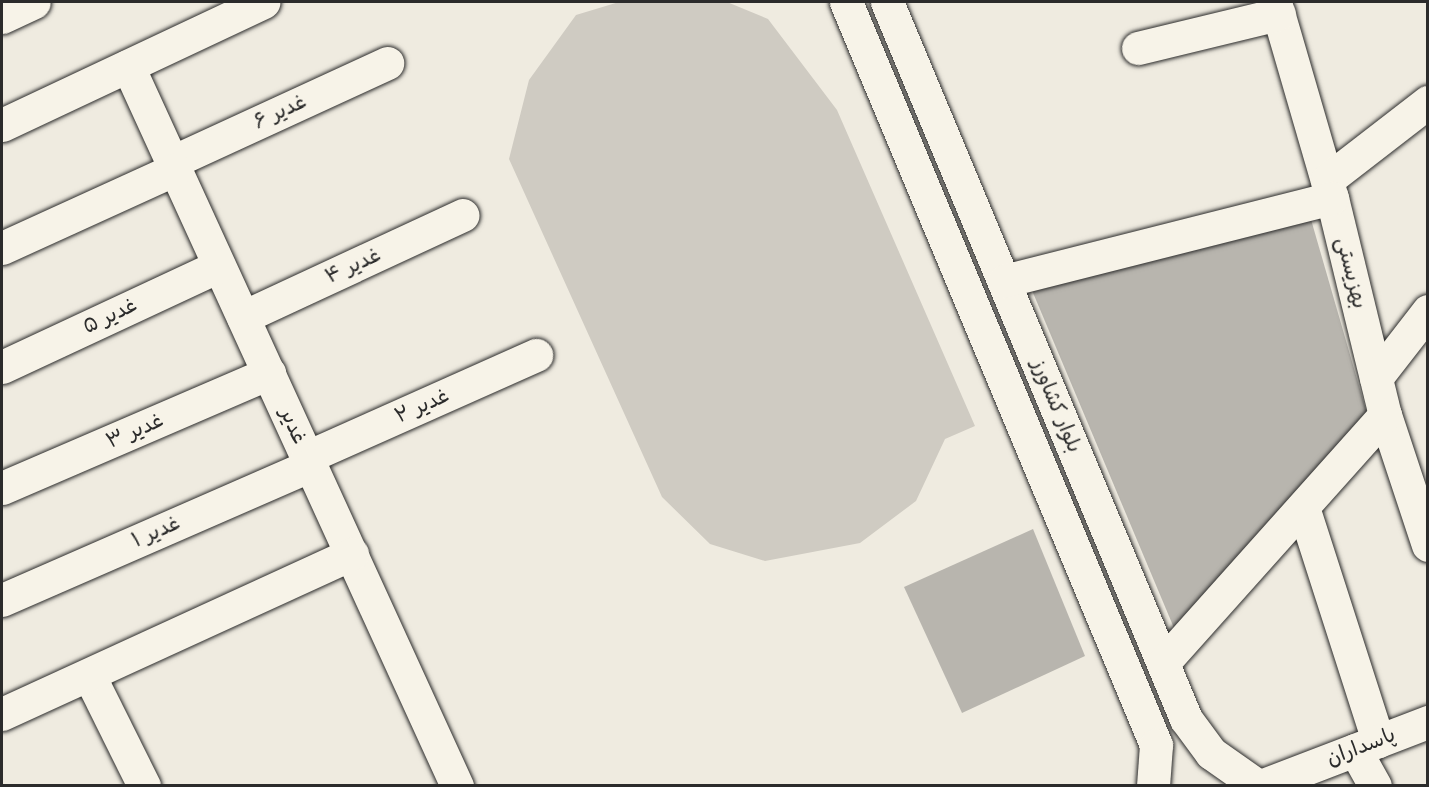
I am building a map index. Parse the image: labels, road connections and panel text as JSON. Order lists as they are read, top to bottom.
{
  "streets": {
    "street": [
      "غدیر ۶",
      "غدیر ۴",
      "بهزیستی",
      "غدیر ۵",
      "غدیر ۲",
      "بلوار کشاورز",
      "غدیر",
      "غدیر ۳",
      "غدیر ۱",
      "پاسداران"
    ]
  },
  "crossings": [
    ["غدیر ۶", "غدیر"],
    ["غدیر ۴", "غدیر"],
    ["غدیر ۵", "غدیر"],
    ["غدیر ۲", "غدیر"],
    ["غدیر ۲", "غدیر ۱"],
    ["بلوار کشاورز", "پاسداران"],
    ["غدیر", "غدیر ۳"],
    ["غدیر", "غدیر ۱"]
  ]
}
